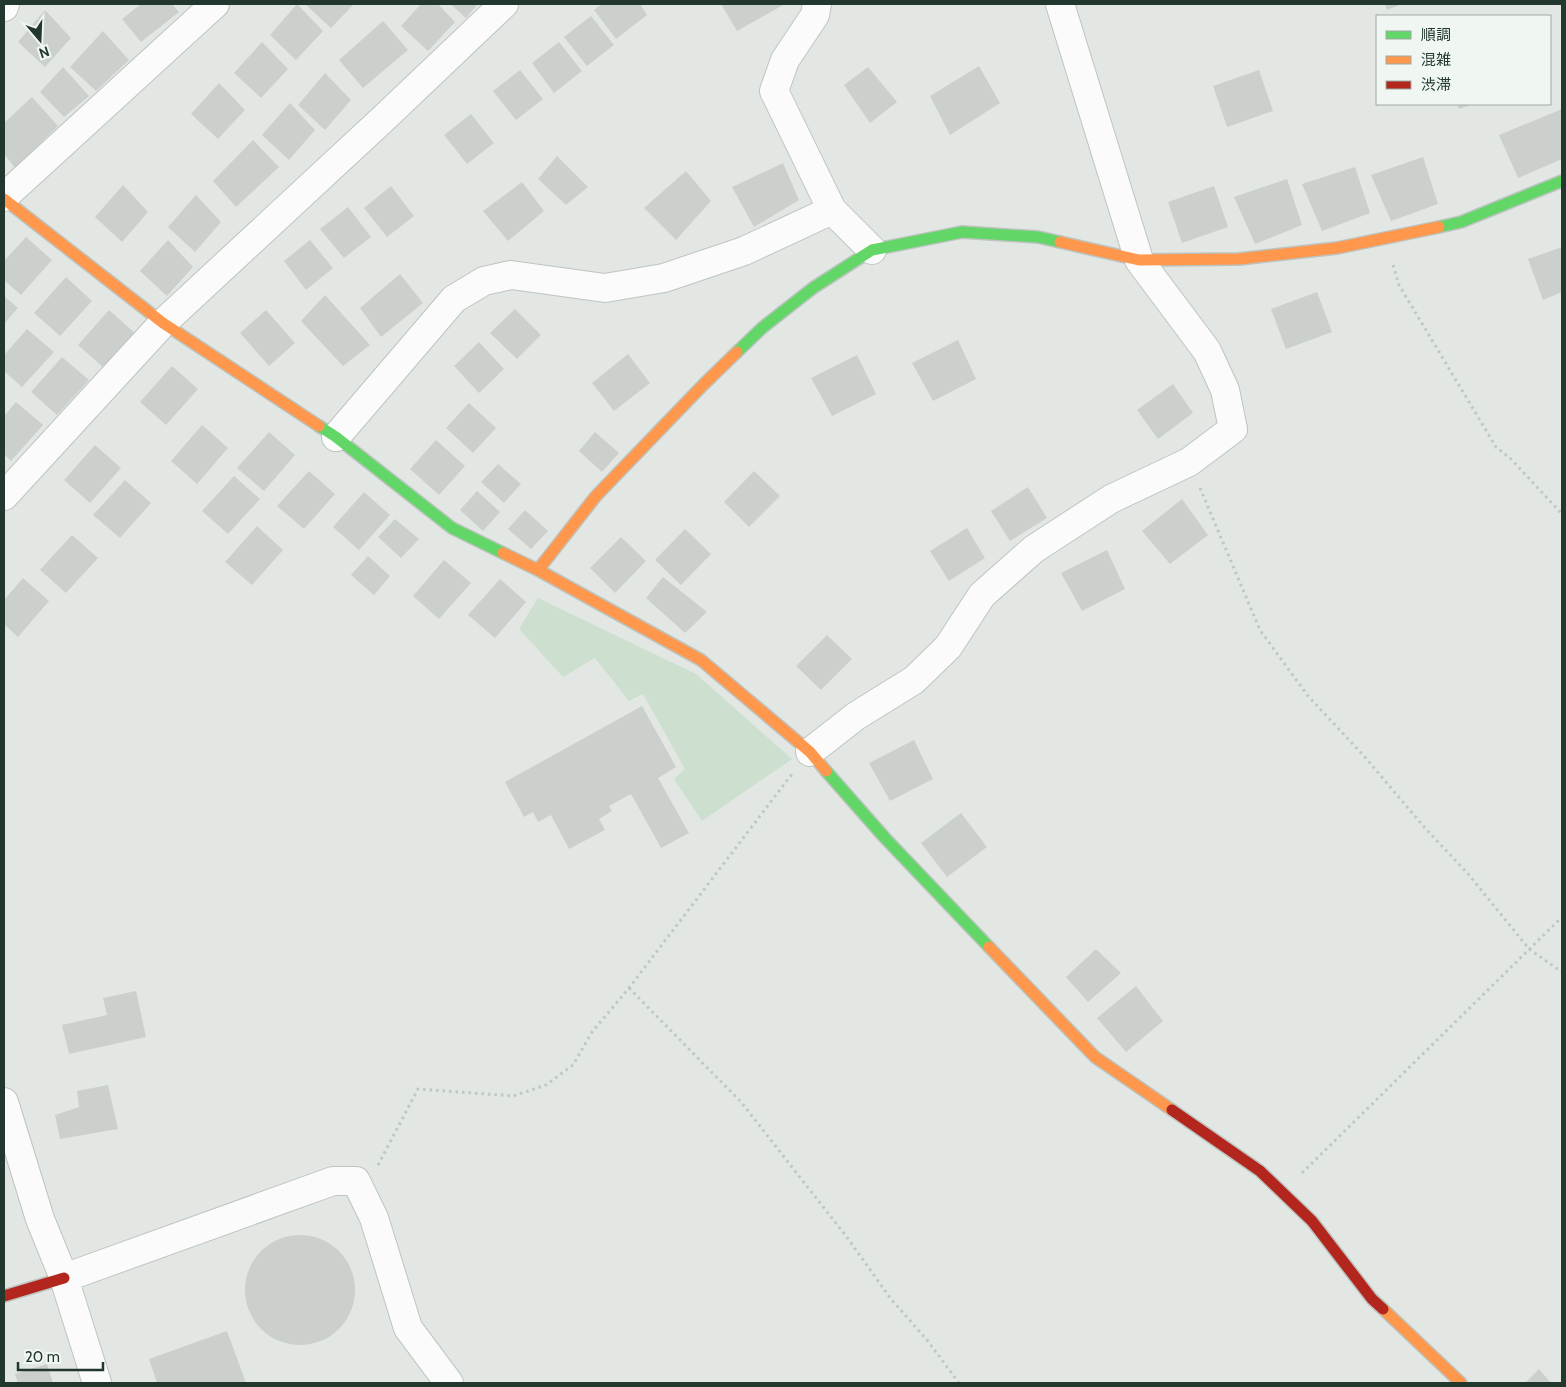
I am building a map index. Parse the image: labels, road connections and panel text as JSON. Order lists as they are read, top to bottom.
{
  "legend": ["順調", "混雑", "渋滞"],
  "scale_bar": "20 m",
  "north": "bottom"
}
